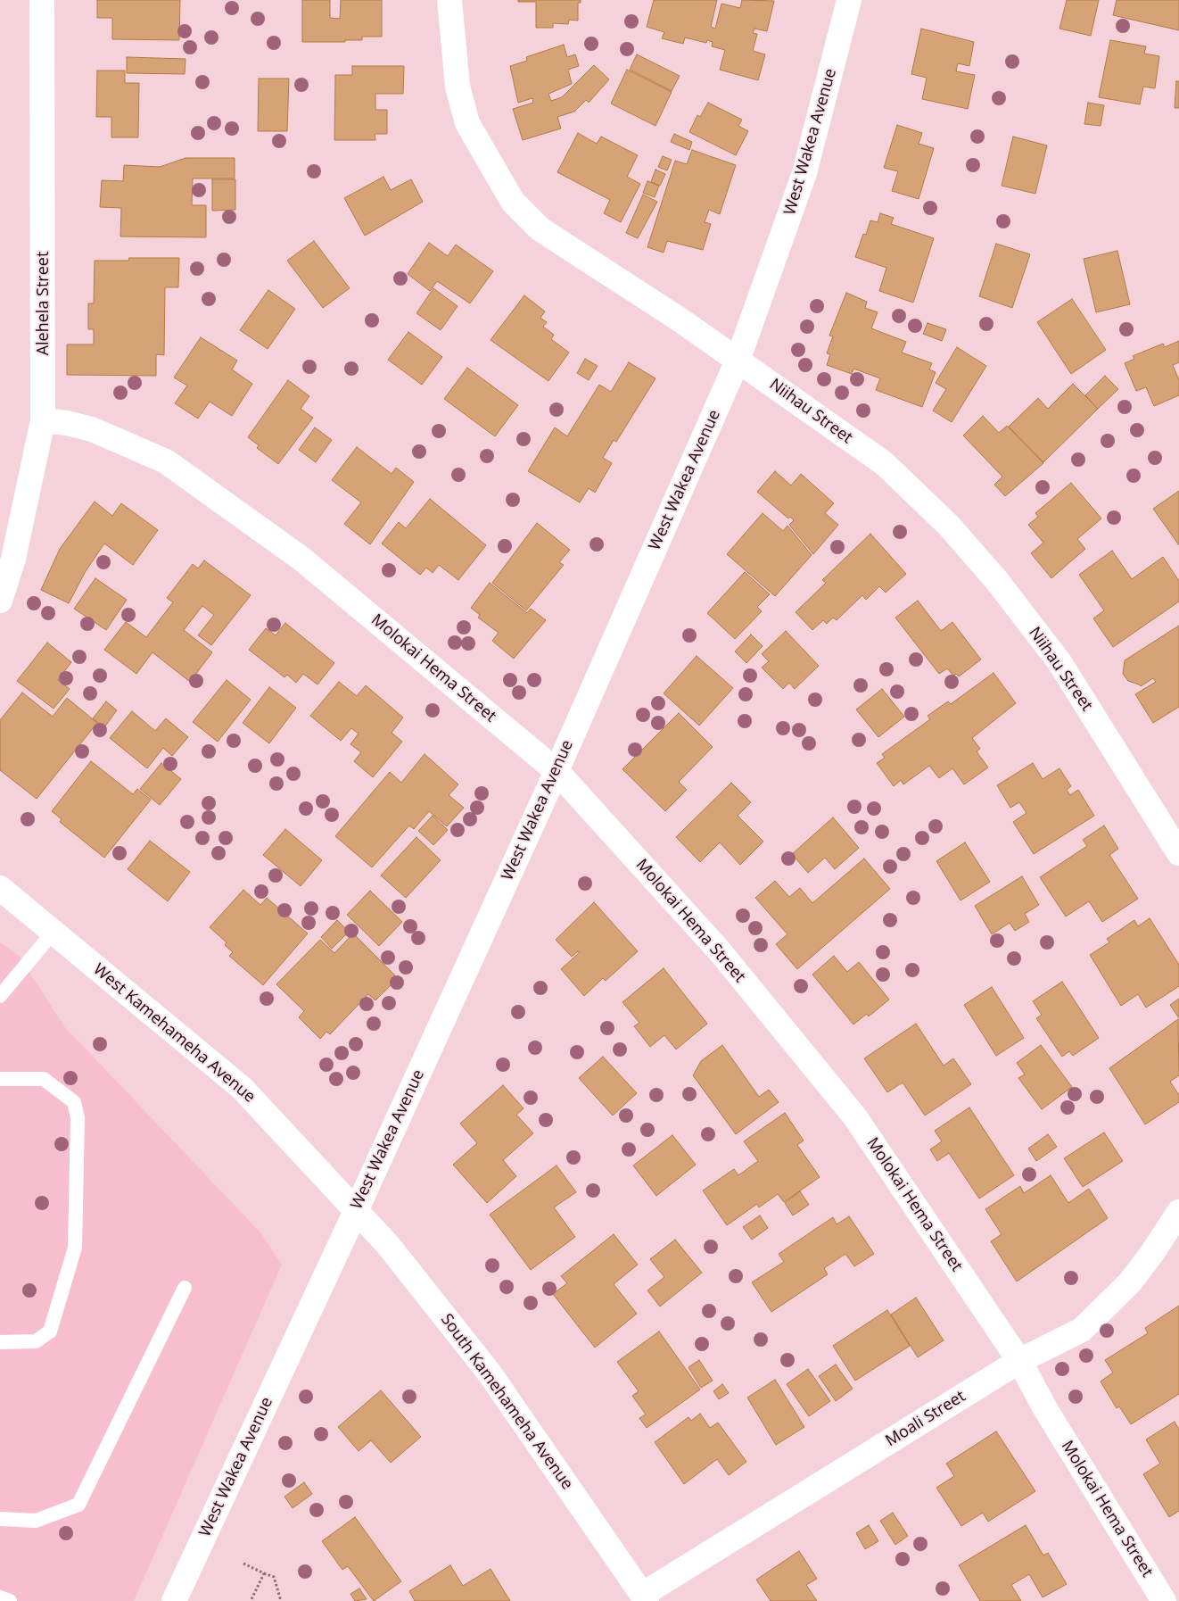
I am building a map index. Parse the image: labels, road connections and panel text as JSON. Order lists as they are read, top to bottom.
{
  "streets": {
    "street": [
      "West Wakea Avenue",
      "Alehela Street",
      "Niihau Street",
      "Molokai Hema Street",
      "West Kamehameha Avenue",
      "South Kamehameha Avenue",
      "Moali Street"
    ]
  },
  "crossings": [
    ["West Wakea Avenue", "Niihau Street"],
    ["West Wakea Avenue", "Molokai Hema Street"],
    ["West Wakea Avenue", "West Kamehameha Avenue"],
    ["West Wakea Avenue", "South Kamehameha Avenue"],
    ["Alehela Street", "Molokai Hema Street"],
    ["Molokai Hema Street", "Moali Street"],
    ["West Kamehameha Avenue", "South Kamehameha Avenue"],
    ["South Kamehameha Avenue", "Moali Street"]
  ]
}
